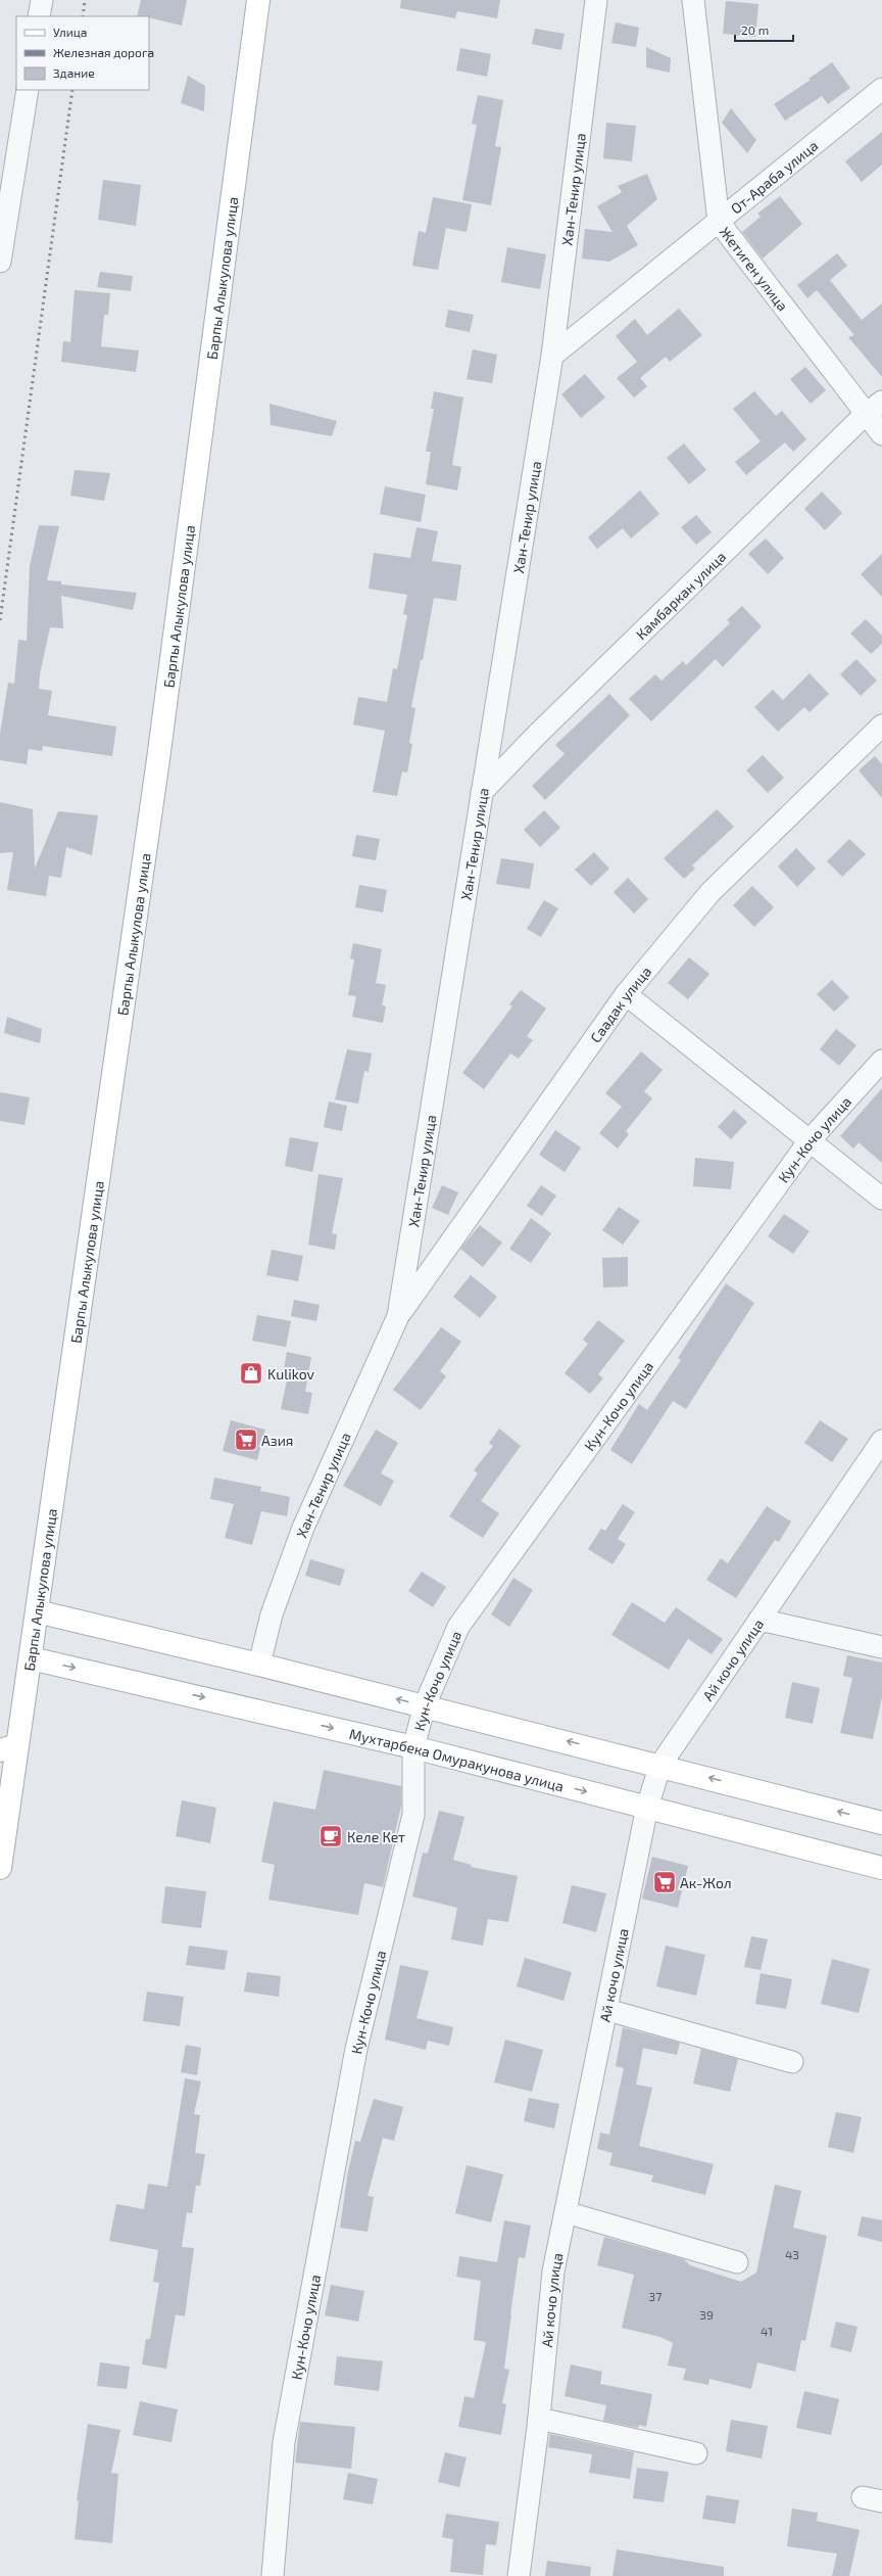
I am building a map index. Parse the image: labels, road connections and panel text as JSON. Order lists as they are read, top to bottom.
{
  "streets": {
    "main road": ["Барпы Алыкулова улица", "Мухтарбека Омуракунова улица"],
    "street": [
      "От-Араба улица",
      "Хан-Тенир улица",
      "Жетиген улица",
      "Камбаркан улица",
      "Саадак улица",
      "Кун-Кочо улица",
      "Ай кочо улица"
    ]
  },
  "crossings": [
    ["От-Араба улица", "Хан-Тенир улица"],
    ["От-Араба улица", "Жетиген улица"],
    ["Хан-Тенир улица", "Камбаркан улица"],
    ["Хан-Тенир улица", "Саадак улица"],
    ["Жетиген улица", "Камбаркан улица"],
    ["Барпы Алыкулова улица", "Мухтарбека Омуракунова улица"],
    ["Кун-Кочо улица", "Мухтарбека Омуракунова улица"],
    ["Ай кочо улица", "Мухтарбека Омуракунова улица"]
  ],
  "places": {
    "shop": ["Kulikov"],
    "supermarket": ["Азия", "Ак-Жол"],
    "cafe": ["Келе Кет"]
  },
  "house_numbers": [
    "43",
    "37",
    "39",
    "41"
  ],
  "legend": ["Улица", "Железная дорога", "Здание"],
  "scale_bar": "20 m"
}
